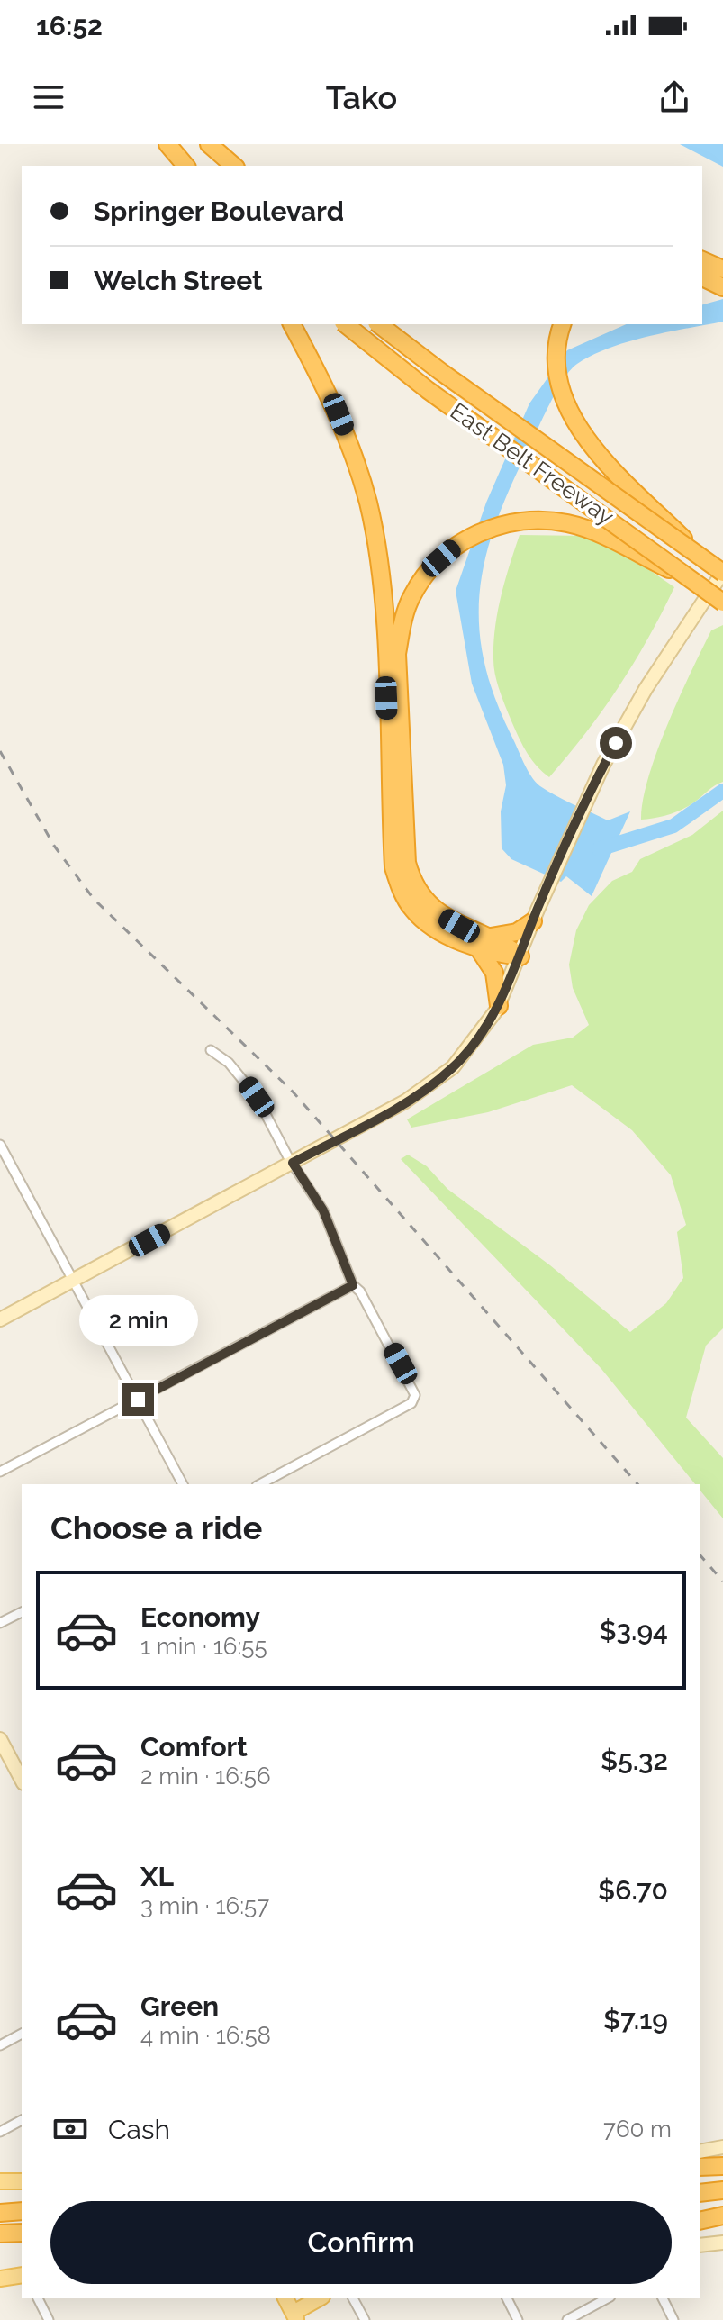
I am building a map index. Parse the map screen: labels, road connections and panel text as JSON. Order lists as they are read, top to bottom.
{
  "streets": {
    "highway": ["East Belt Freeway"]
  },
  "page": {
    "status": "16:52",
    "header": "Tako",
    "banner": ["Springer Boulevard", "Welch Street"],
    "bubble": "2 min",
    "heading": "Choose a ride",
    "list": [
      {
        "name": "Economy",
        "note": "1 min · 16:55",
        "value": "$3.94"
      },
      {
        "name": "Comfort",
        "note": "2 min · 16:56",
        "value": "$5.32"
      },
      {
        "name": "XL",
        "note": "3 min · 16:57",
        "value": "$6.70"
      },
      {
        "name": "Green",
        "note": "4 min · 16:58",
        "value": "$7.19"
      }
    ],
    "pay": ["Cash", "760 m"],
    "buttons": "Confirm"
  }
}
